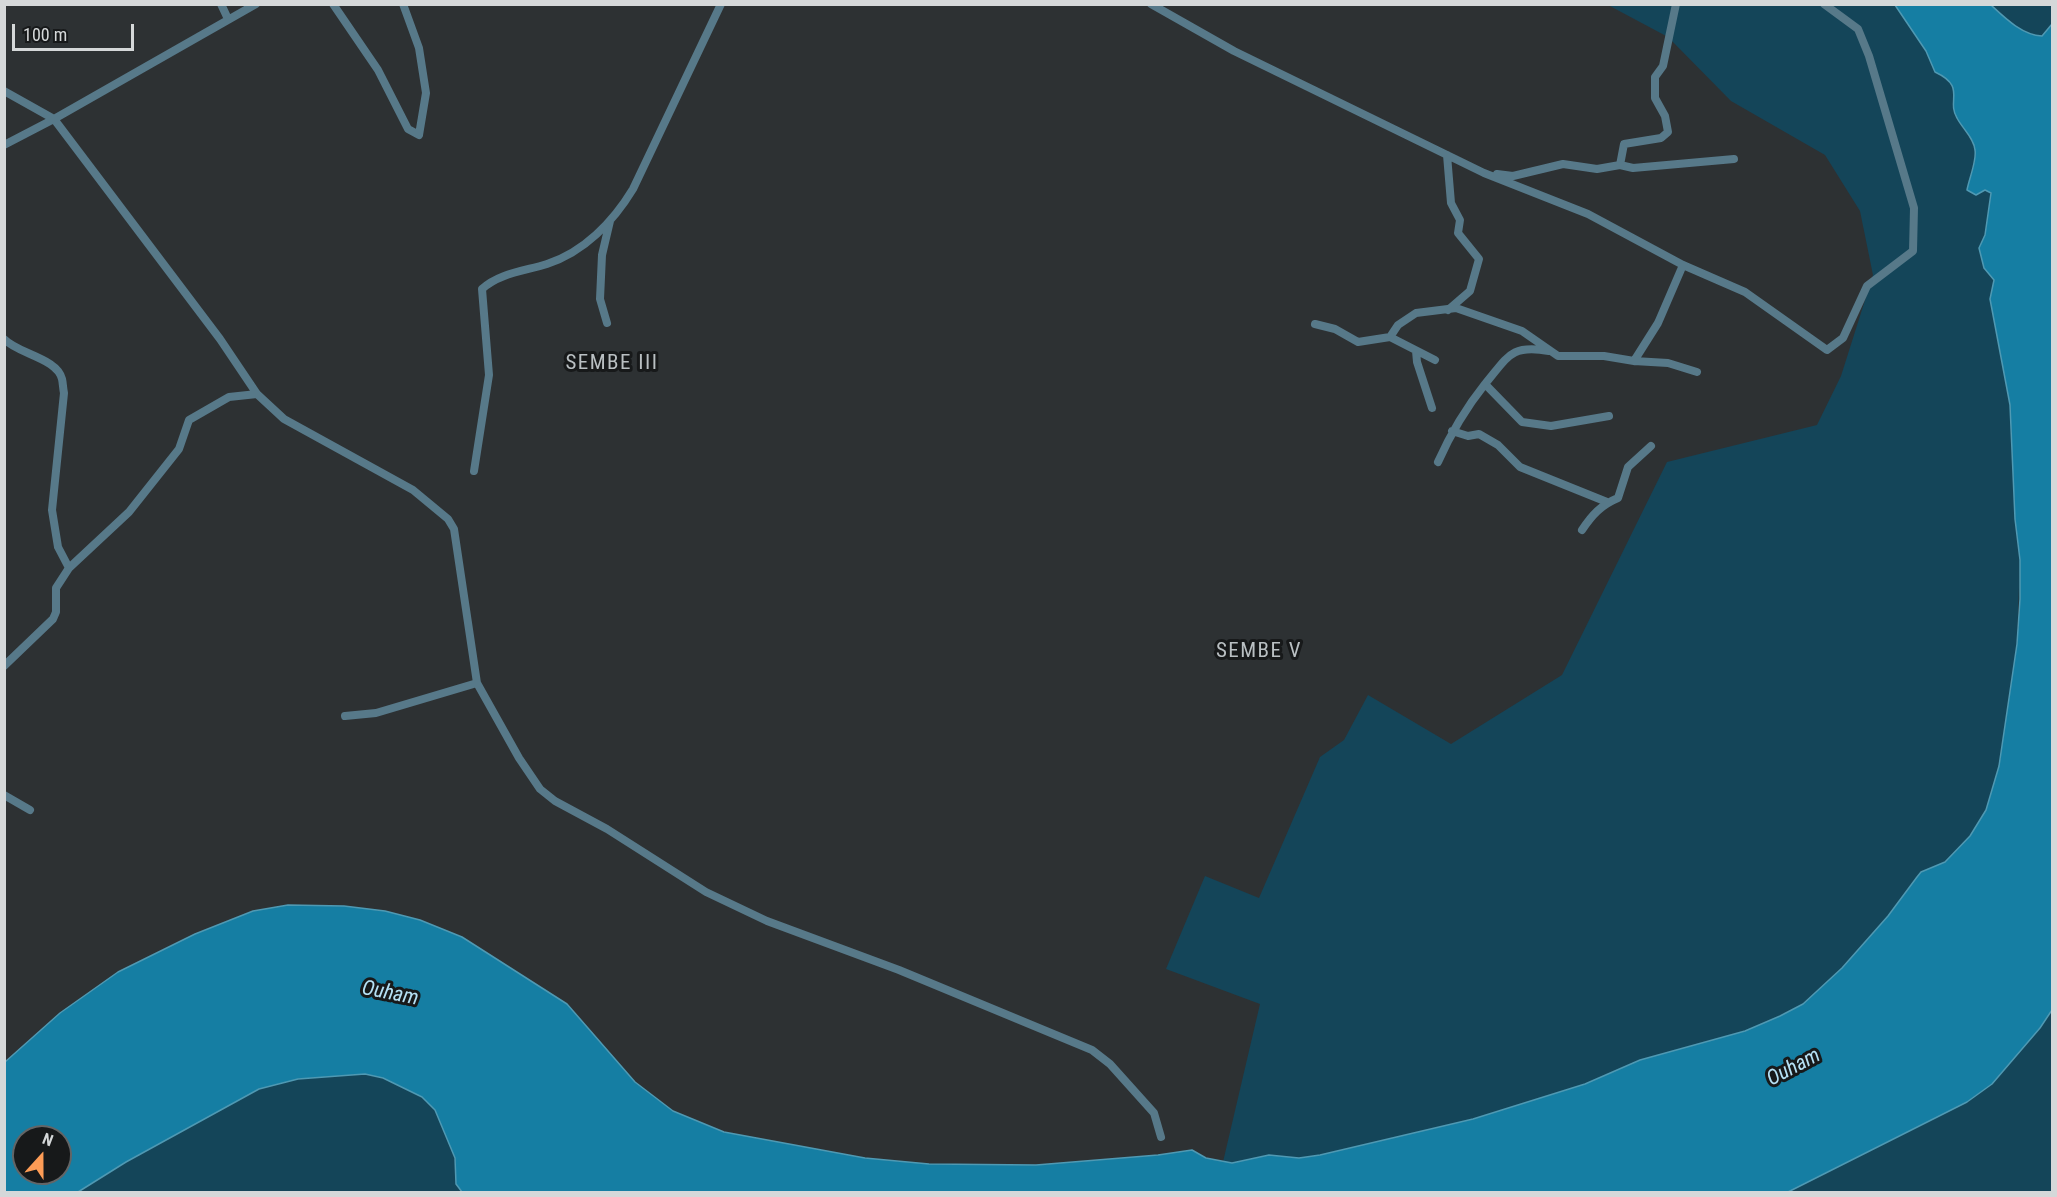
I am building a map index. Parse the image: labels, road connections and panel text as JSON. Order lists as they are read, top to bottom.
{
  "districts": ["SEMBE III", "SEMBE V"],
  "water": ["Ouham"],
  "scale_bar": "100 m",
  "north": "top"
}
